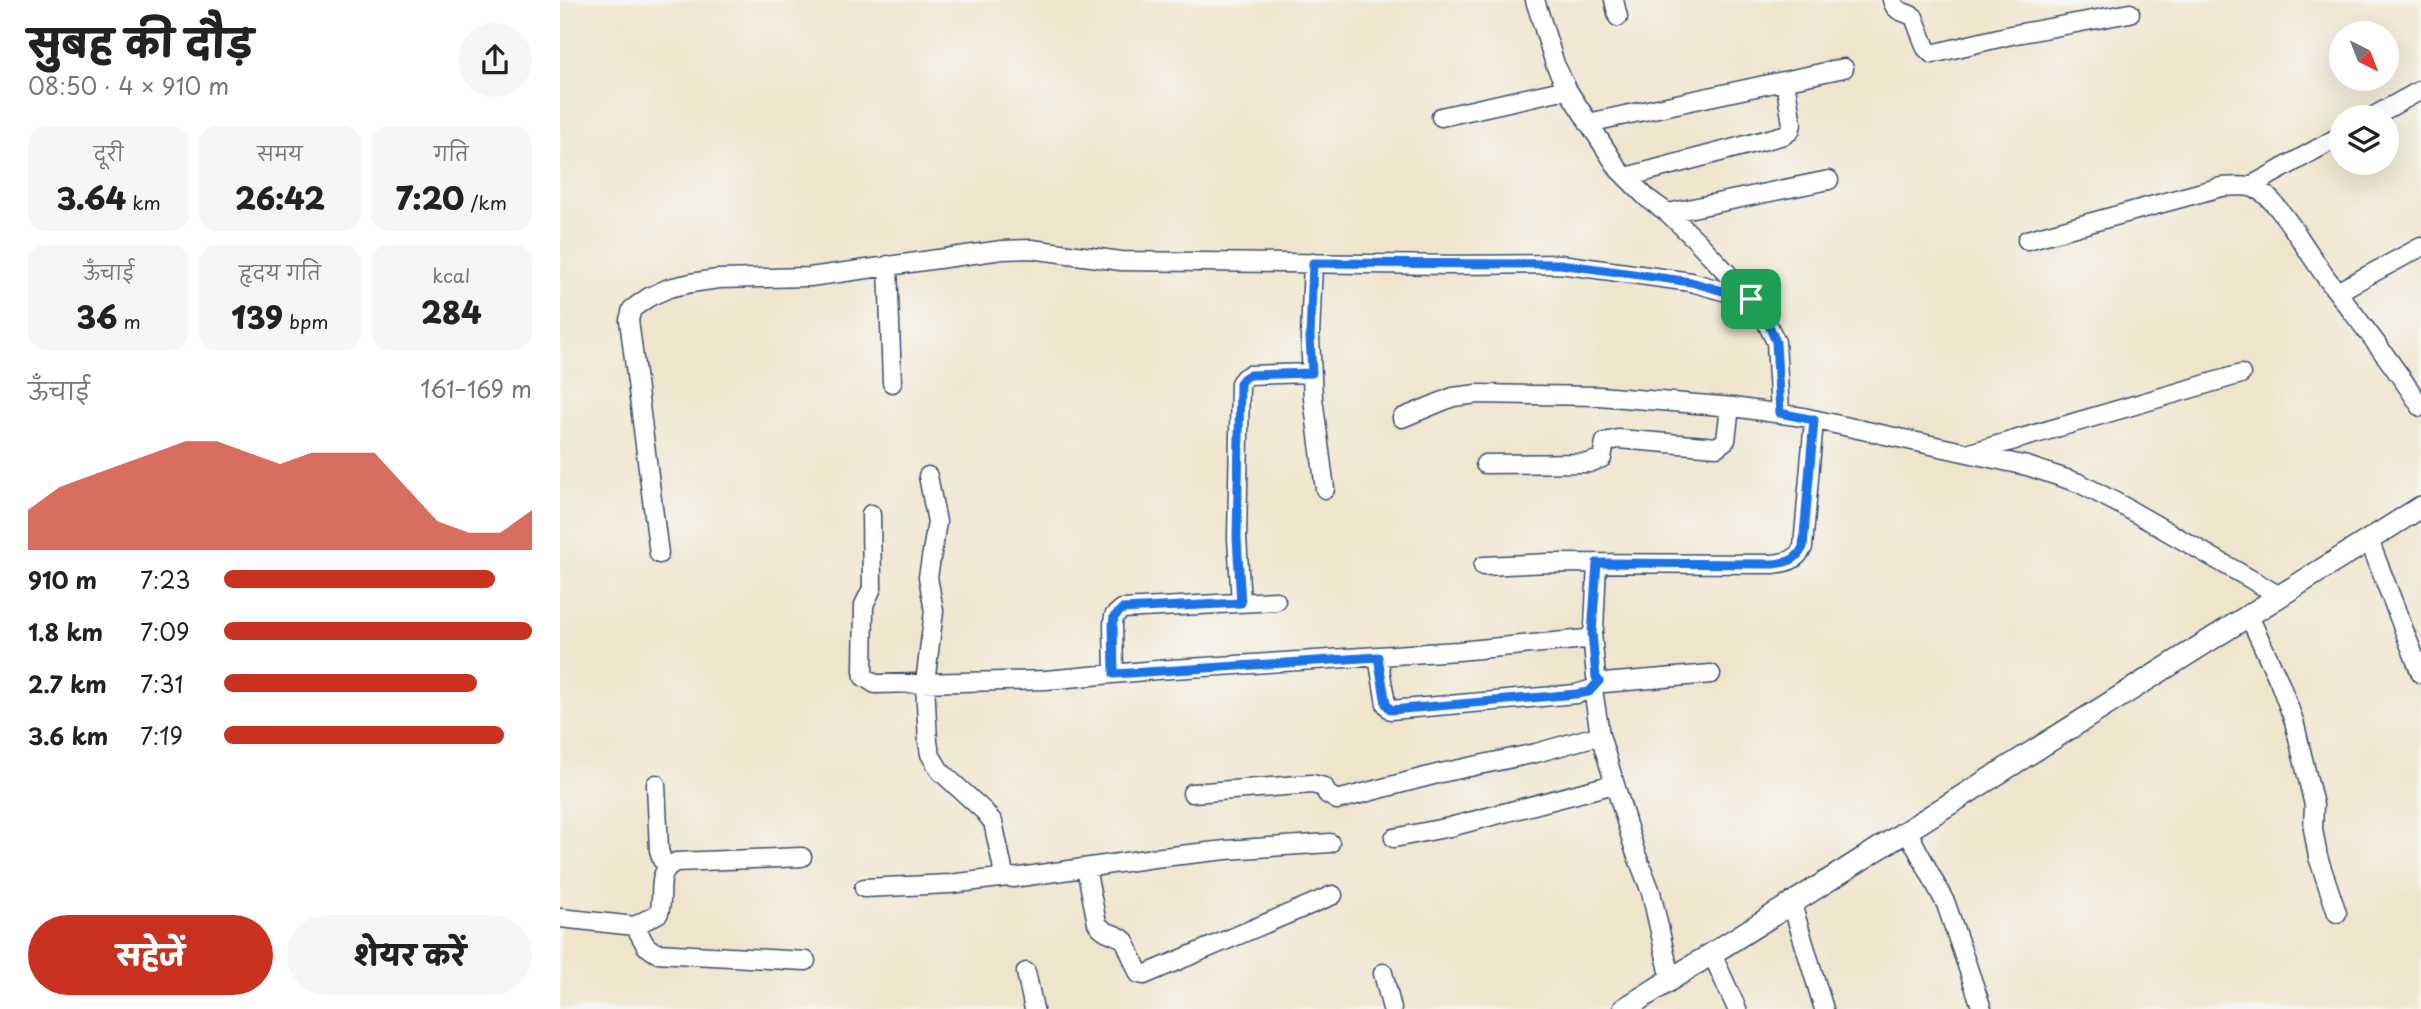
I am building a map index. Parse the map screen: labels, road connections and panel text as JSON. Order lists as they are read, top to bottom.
{
  "north": "bottom right",
  "page": {
    "heading": ["सुबह की दौड़", "08:50 · 4 × 910 m"],
    "stats": [
      ["दूरी", "3.64 km"],
      ["समय", "26:42"],
      ["गति", "7:20 /km"],
      ["ऊँचाई", "36 m"],
      ["हृदय गति", "139 bpm"],
      ["kcal", "284"]
    ],
    "chart": ["ऊँचाई", "161–169 m"],
    "list": [
      {
        "name": "910 m",
        "note": "7:23"
      },
      {
        "name": "1.8 km",
        "note": "7:09"
      },
      {
        "name": "2.7 km",
        "note": "7:31"
      },
      {
        "name": "3.6 km",
        "note": "7:19"
      }
    ],
    "buttons": ["सहेजें", "शेयर करें"]
  }
}
